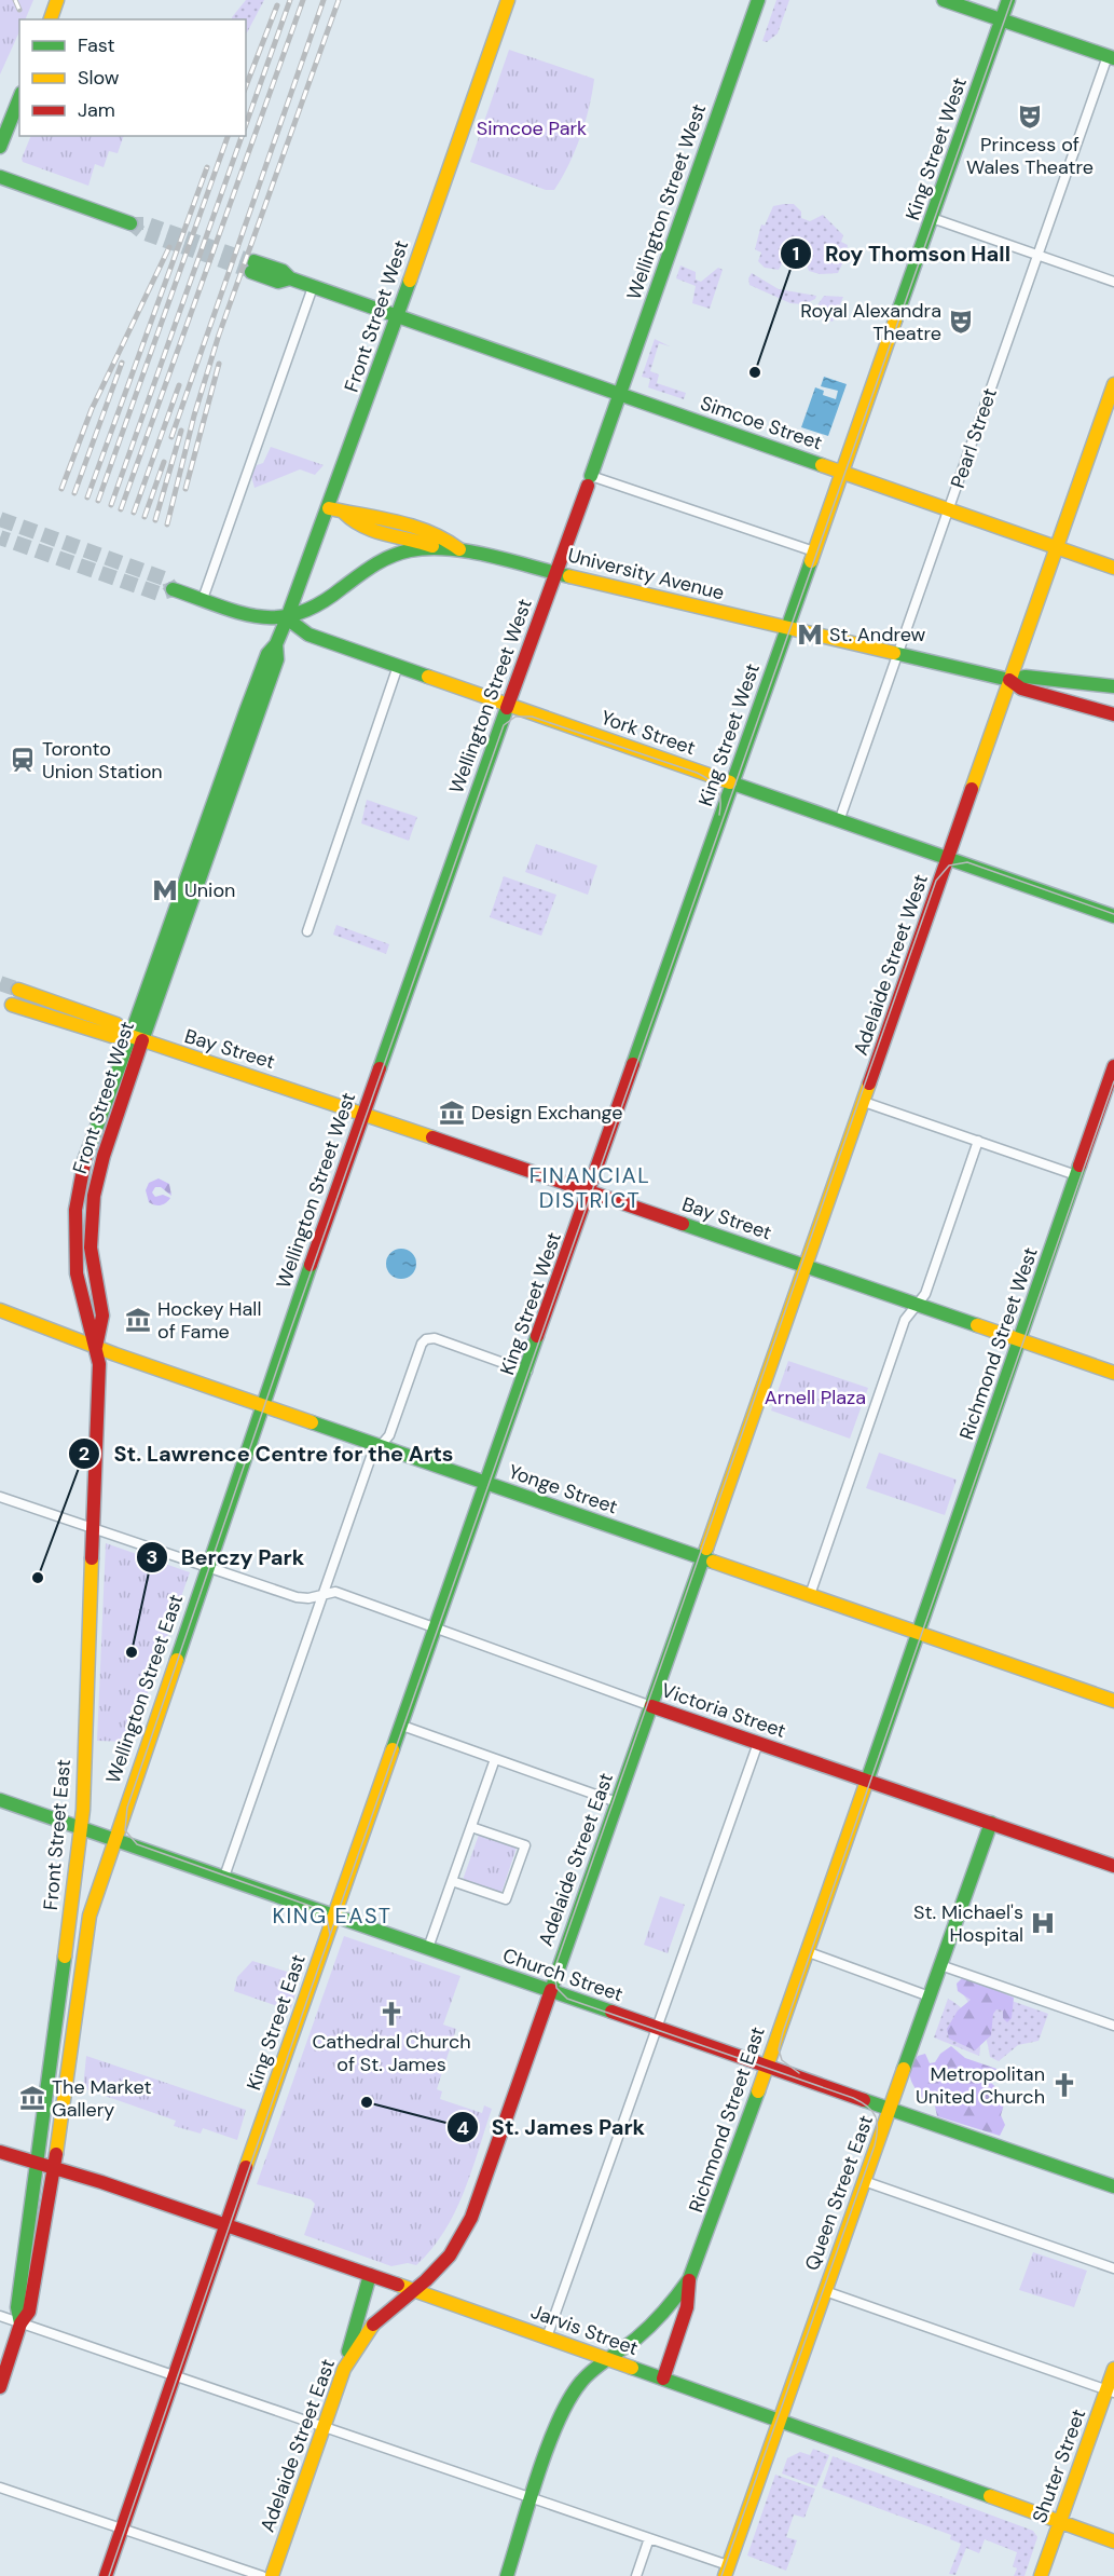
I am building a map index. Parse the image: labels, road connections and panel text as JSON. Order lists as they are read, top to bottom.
{
  "streets": {
    "main road": [
      "King Street West",
      "Wellington Street West",
      "Front Street West",
      "Simcoe Street",
      "University Avenue",
      "York Street",
      "Adelaide Street West",
      "Bay Street",
      "Richmond Street West",
      "Yonge Street",
      "Wellington Street East",
      "Victoria Street",
      "Front Street East",
      "Adelaide Street East",
      "Church Street",
      "King Street East",
      "Richmond Street East",
      "Queen Street East",
      "Jarvis Street",
      "Shuter Street"
    ],
    "street": ["Pearl Street"]
  },
  "crossings": [
    ["King Street West", "Simcoe Street"],
    ["King Street West", "University Avenue"],
    ["King Street West", "York Street"],
    ["King Street West", "Bay Street"],
    ["King Street West", "Yonge Street"],
    ["King Street West", "King Street East"],
    ["Wellington Street West", "Simcoe Street"],
    ["Wellington Street West", "University Avenue"],
    ["Wellington Street West", "York Street"],
    ["Wellington Street West", "Bay Street"],
    ["Wellington Street West", "Yonge Street"],
    ["Wellington Street West", "Wellington Street East"],
    ["Front Street West", "Simcoe Street"],
    ["Front Street West", "University Avenue"],
    ["Front Street West", "York Street"],
    ["Front Street West", "Bay Street"],
    ["Front Street West", "Yonge Street"],
    ["Front Street West", "Front Street East"],
    ["Simcoe Street", "Pearl Street"],
    ["Simcoe Street", "Adelaide Street West"],
    ["Pearl Street", "University Avenue"],
    ["Pearl Street", "York Street"],
    ["University Avenue", "York Street"],
    ["University Avenue", "Adelaide Street West"],
    ["York Street", "Adelaide Street West"],
    ["Adelaide Street West", "Bay Street"],
    ["Adelaide Street West", "Yonge Street"],
    ["Adelaide Street West", "Adelaide Street East"],
    ["Bay Street", "Richmond Street West"],
    ["Richmond Street West", "Yonge Street"],
    ["Richmond Street West", "Richmond Street East"],
    ["Yonge Street", "Wellington Street East"],
    ["Yonge Street", "Front Street East"],
    ["Yonge Street", "Adelaide Street East"],
    ["Yonge Street", "King Street East"],
    ["Yonge Street", "Richmond Street East"],
    ["Wellington Street East", "Victoria Street"],
    ["Wellington Street East", "Front Street East"],
    ["Wellington Street East", "Church Street"],
    ["Victoria Street", "Front Street East"],
    ["Victoria Street", "Adelaide Street East"],
    ["Victoria Street", "King Street East"],
    ["Victoria Street", "Richmond Street East"],
    ["Victoria Street", "Queen Street East"],
    ["Front Street East", "Church Street"],
    ["Front Street East", "Jarvis Street"],
    ["Adelaide Street East", "Church Street"],
    ["Adelaide Street East", "Jarvis Street"],
    ["Church Street", "King Street East"],
    ["Church Street", "Richmond Street East"],
    ["Church Street", "Queen Street East"],
    ["King Street East", "Jarvis Street"],
    ["Richmond Street East", "Jarvis Street"],
    ["Queen Street East", "Jarvis Street"],
    ["Jarvis Street", "Shuter Street"]
  ],
  "districts": ["FINANCIAL DISTRICT", "KING EAST"],
  "parks": ["Simcoe Park", "Arnell Plaza"],
  "places": {
    "theatre": ["Princess of Wales Theatre", "Royal Alexandra Theatre"],
    "other": [
      "Roy Thomson Hall",
      "St. Lawrence Centre for the Arts",
      "Berczy Park",
      "St. James Park"
    ],
    "metro station": ["St. Andrew", "Union"],
    "station": ["Toronto Union Station"],
    "museum": ["Design Exchange", "Hockey Hall of Fame", "The Market Gallery"],
    "hospital": ["St. Michael's Hospital"],
    "church": ["Cathedral Church of St. James", "Metropolitan United Church"]
  },
  "legend": ["Fast", "Slow", "Jam"]
}
